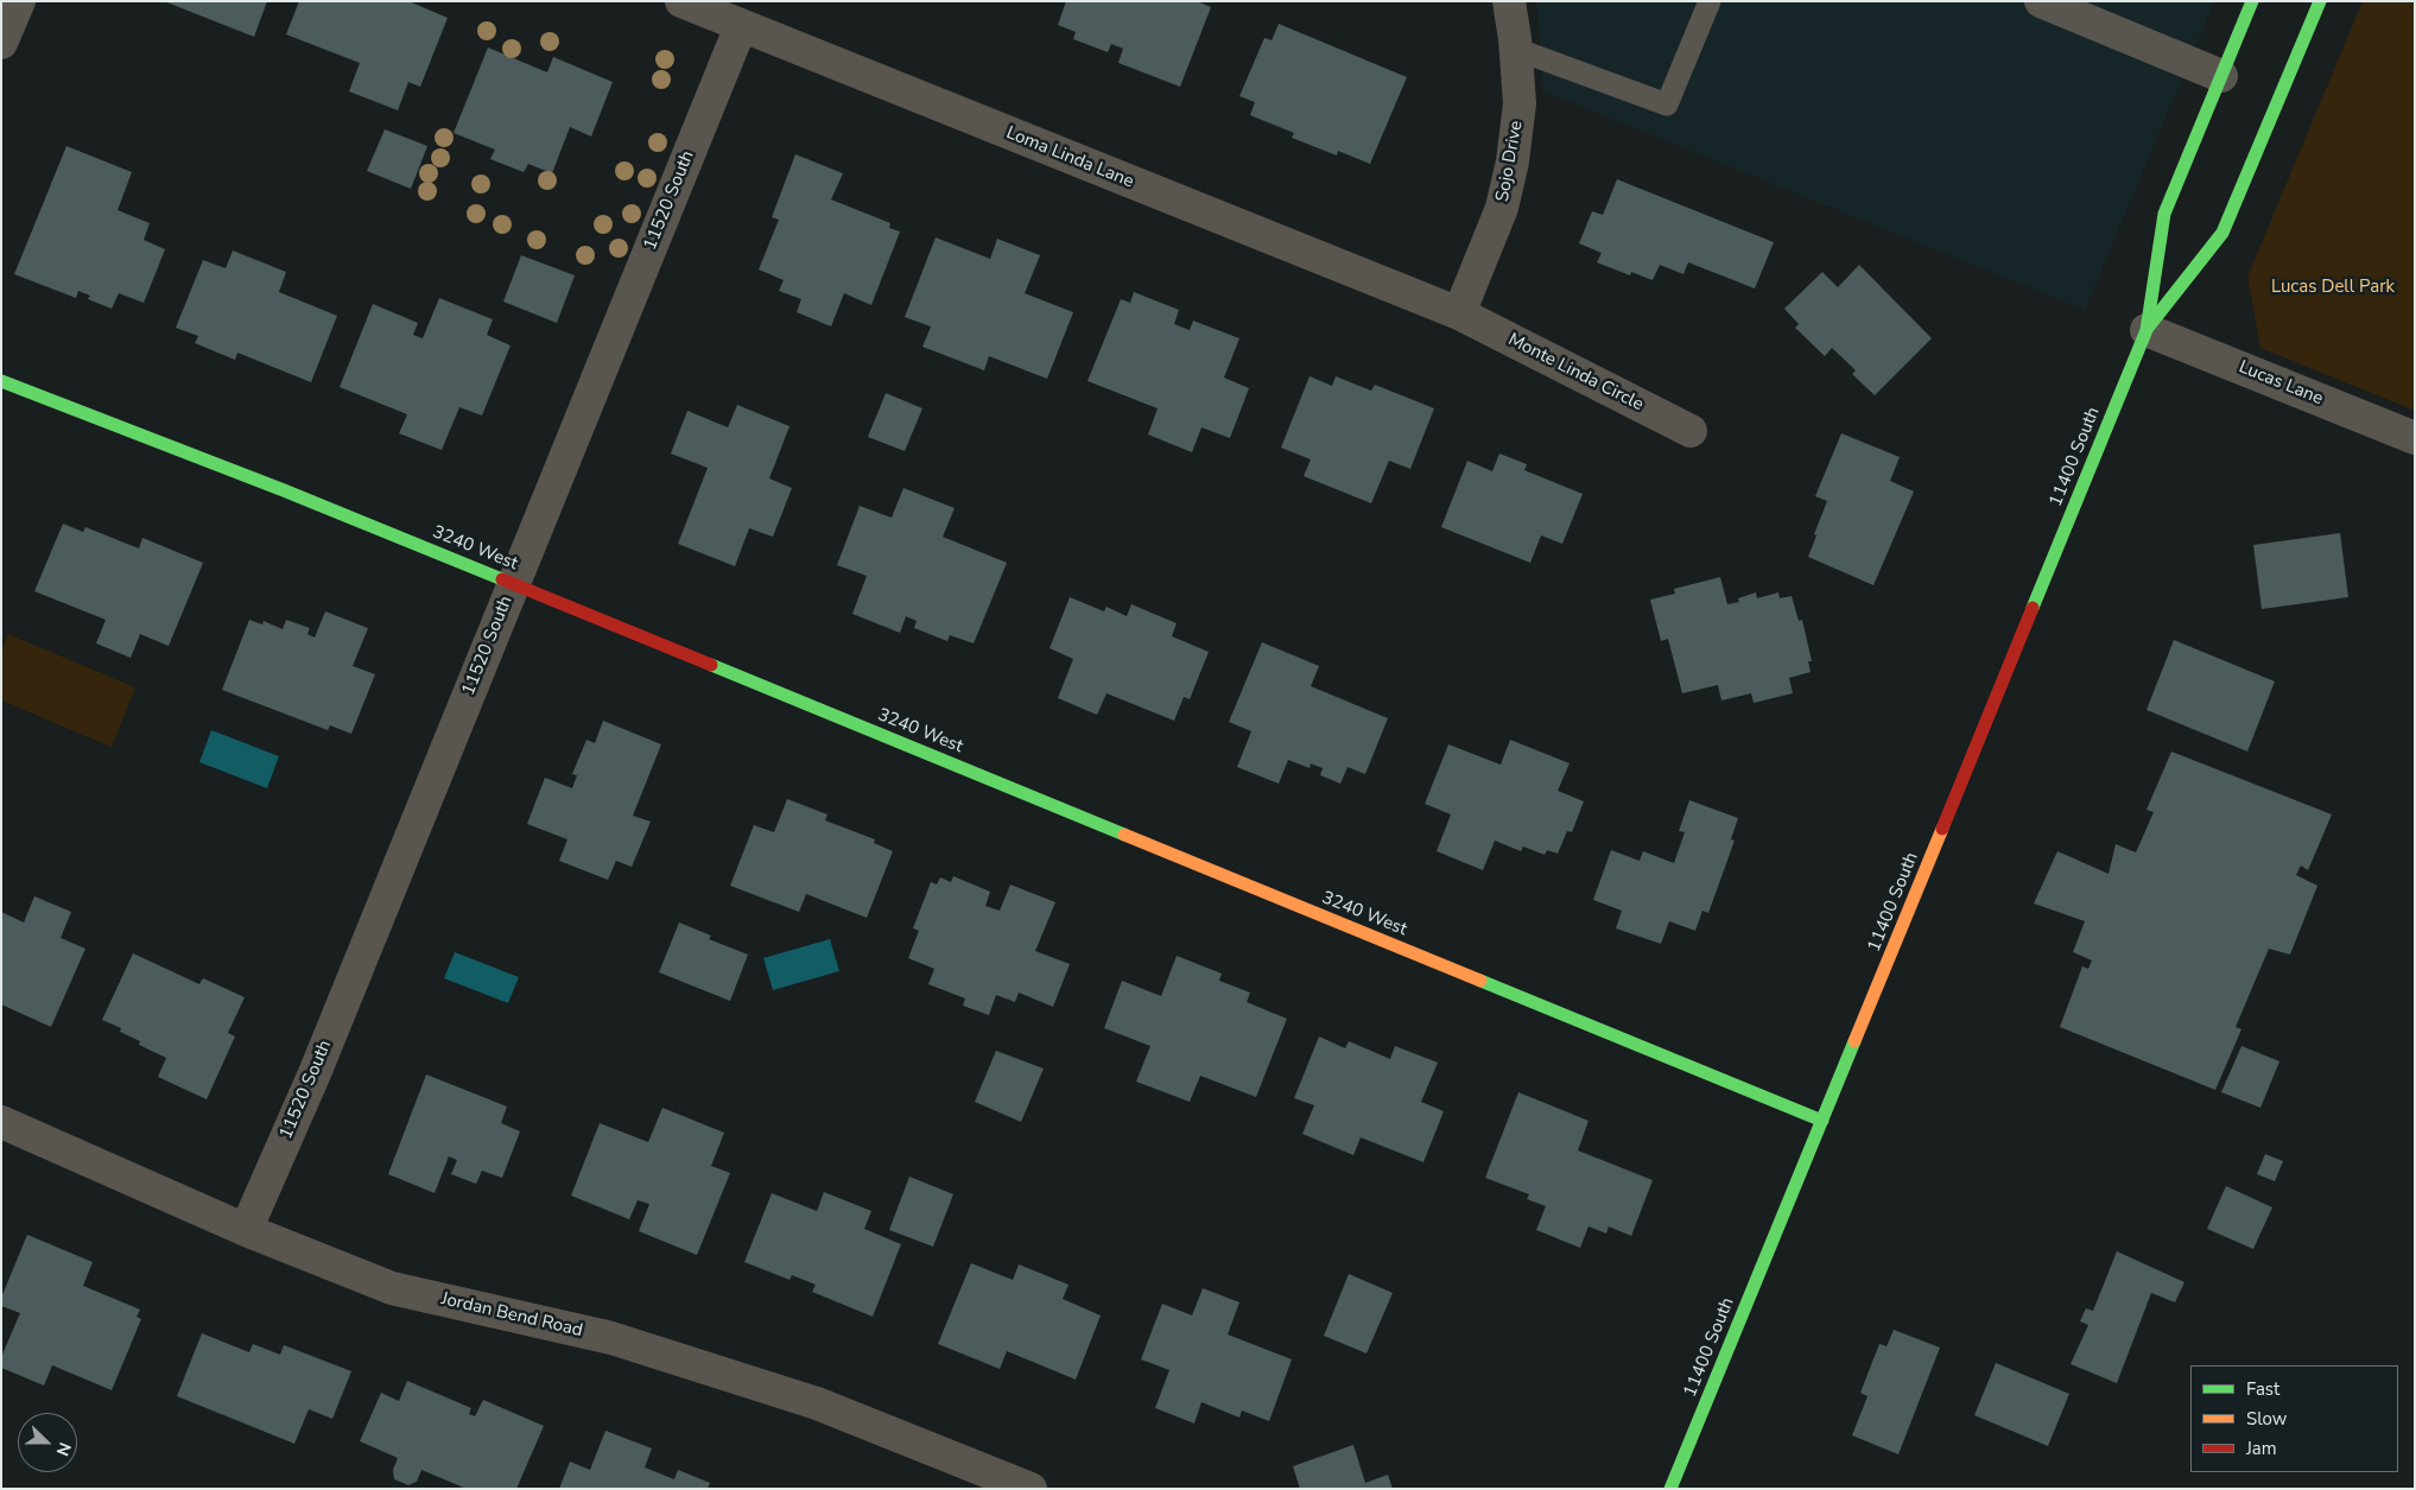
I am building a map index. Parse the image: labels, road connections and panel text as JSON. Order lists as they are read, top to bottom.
{
  "streets": {
    "main road": ["11400 South", "3240 West"],
    "street": [
      "Loma Linda Lane",
      "Sojo Drive",
      "11520 South",
      "Monte Linda Circle",
      "Lucas Lane",
      "Jordan Bend Road"
    ]
  },
  "crossings": [
    ["Loma Linda Lane", "Sojo Drive"],
    ["Loma Linda Lane", "11520 South"],
    ["Loma Linda Lane", "Monte Linda Circle"],
    ["Sojo Drive", "Monte Linda Circle"],
    ["11520 South", "3240 West"],
    ["11520 South", "Jordan Bend Road"],
    ["Lucas Lane", "11400 South"],
    ["11400 South", "3240 West"]
  ],
  "parks": ["Lucas Dell Park"],
  "legend": ["Fast", "Slow", "Jam"],
  "north": "right"
}
